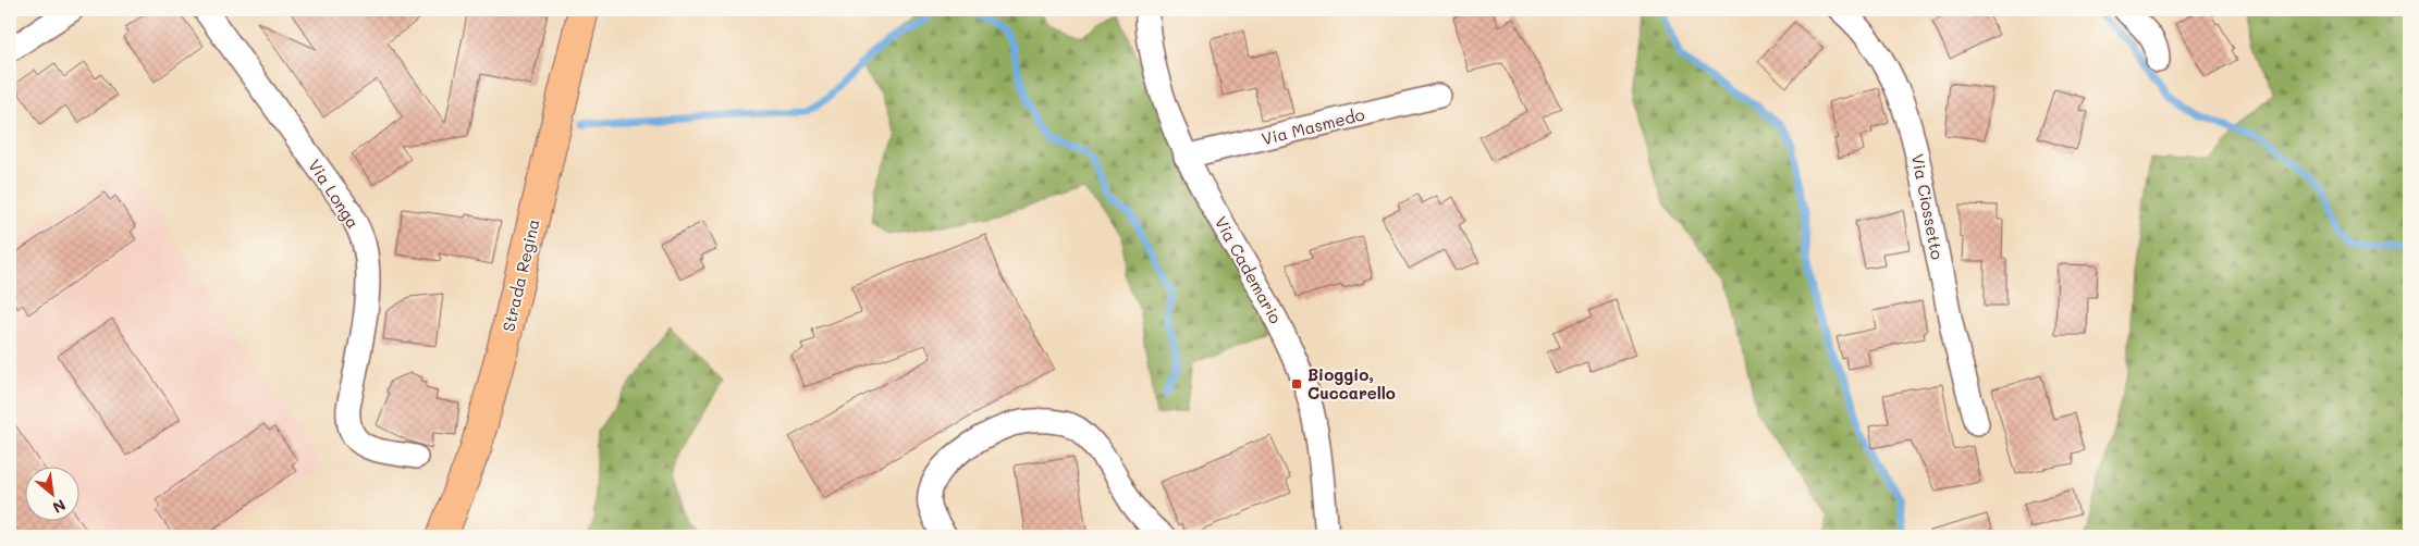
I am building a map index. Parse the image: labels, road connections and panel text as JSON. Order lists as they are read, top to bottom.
{
  "streets": {
    "main road": ["Strada Regina"],
    "street": [
      "Via Masmedo",
      "Via Longa",
      "Via Ciossetto",
      "Via Cademario"
    ]
  },
  "crossings": [
    ["Via Masmedo", "Via Cademario"]
  ],
  "places": {
    "transit": ["Bioggio, Cuccarello"]
  },
  "north": "bottom right"
}
